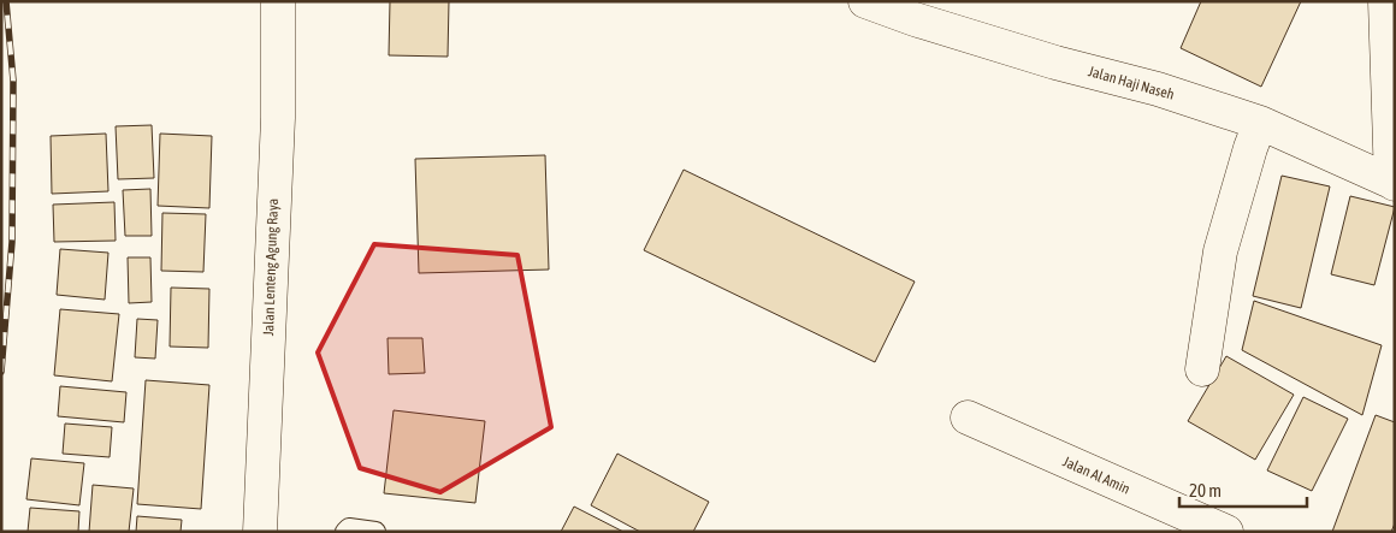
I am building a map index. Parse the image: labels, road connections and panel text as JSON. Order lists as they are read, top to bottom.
{
  "streets": {
    "street": ["Jalan Haji Naseh", "Jalan Lenteng Agung Raya", "Jalan Al Amin"]
  },
  "scale_bar": "20 m"
}
